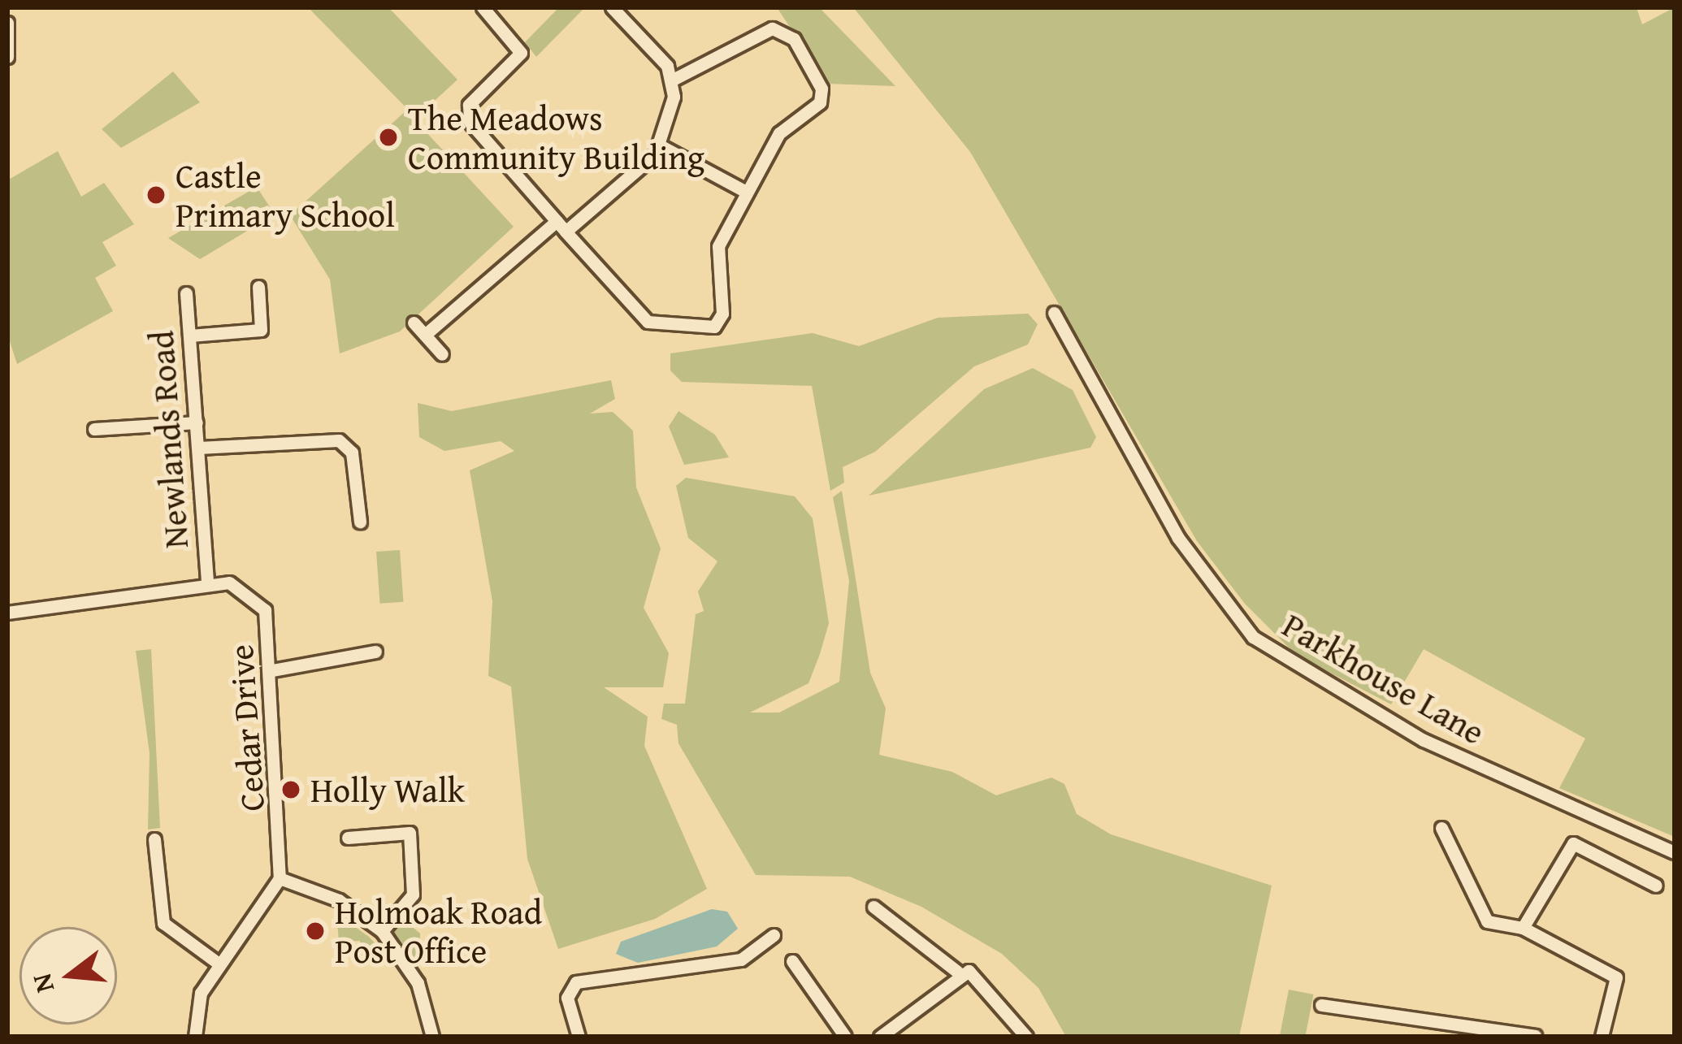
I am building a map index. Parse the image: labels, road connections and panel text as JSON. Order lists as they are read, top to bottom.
{
  "streets": {
    "street": ["Newlands Road", "Parkhouse Lane", "Cedar Drive"]
  },
  "crossings": [
    ["Newlands Road", "Cedar Drive"]
  ],
  "places": [
    "The Meadows Community Building",
    "Castle Primary School",
    "Holly Walk",
    "Holmoak Road Post Office"
  ],
  "north": "left"
}
